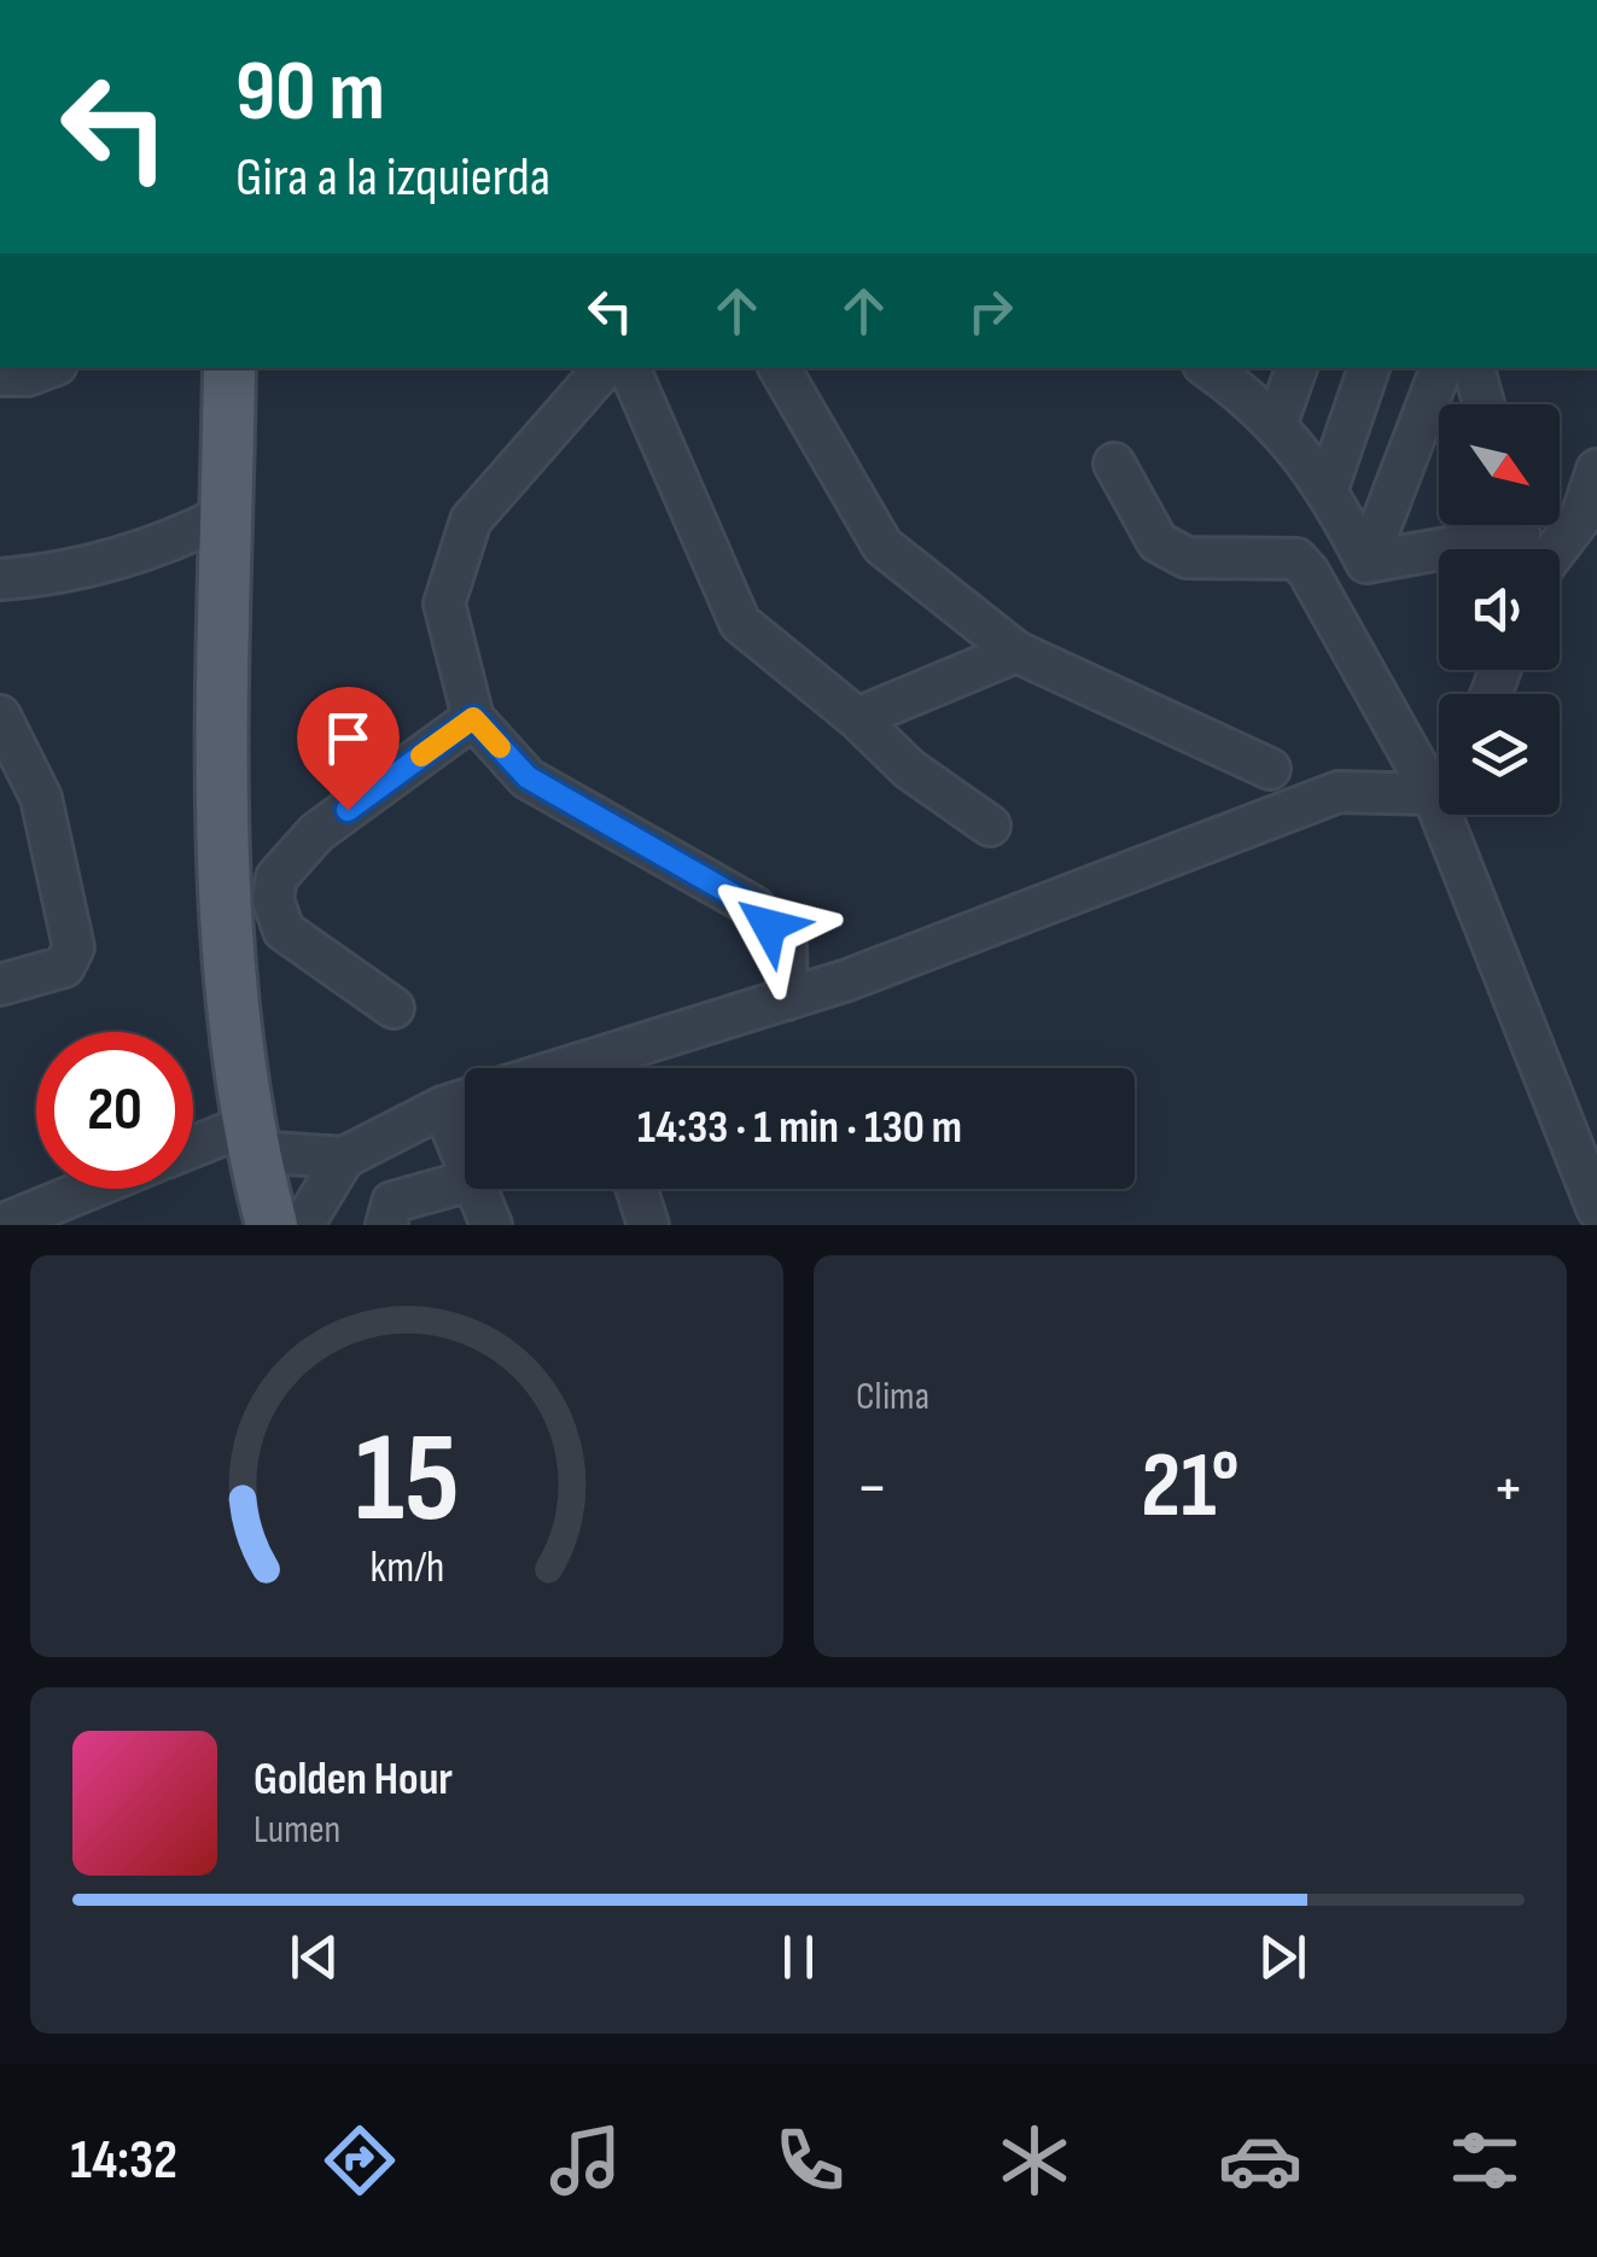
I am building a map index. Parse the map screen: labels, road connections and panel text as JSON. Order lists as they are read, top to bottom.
{
  "north": "bottom right",
  "page": {
    "turn": ["90 m", "Gira a la izquierda"],
    "limit": "20",
    "trip": "14:33 · 1 min · 130 m",
    "tile": "Clima",
    "heat": ["−", "21°", "+"],
    "song": ["Golden Hour", "Lumen"],
    "tabs": "14:32",
    "gauge": ["15", "km/h"]
  }
}
